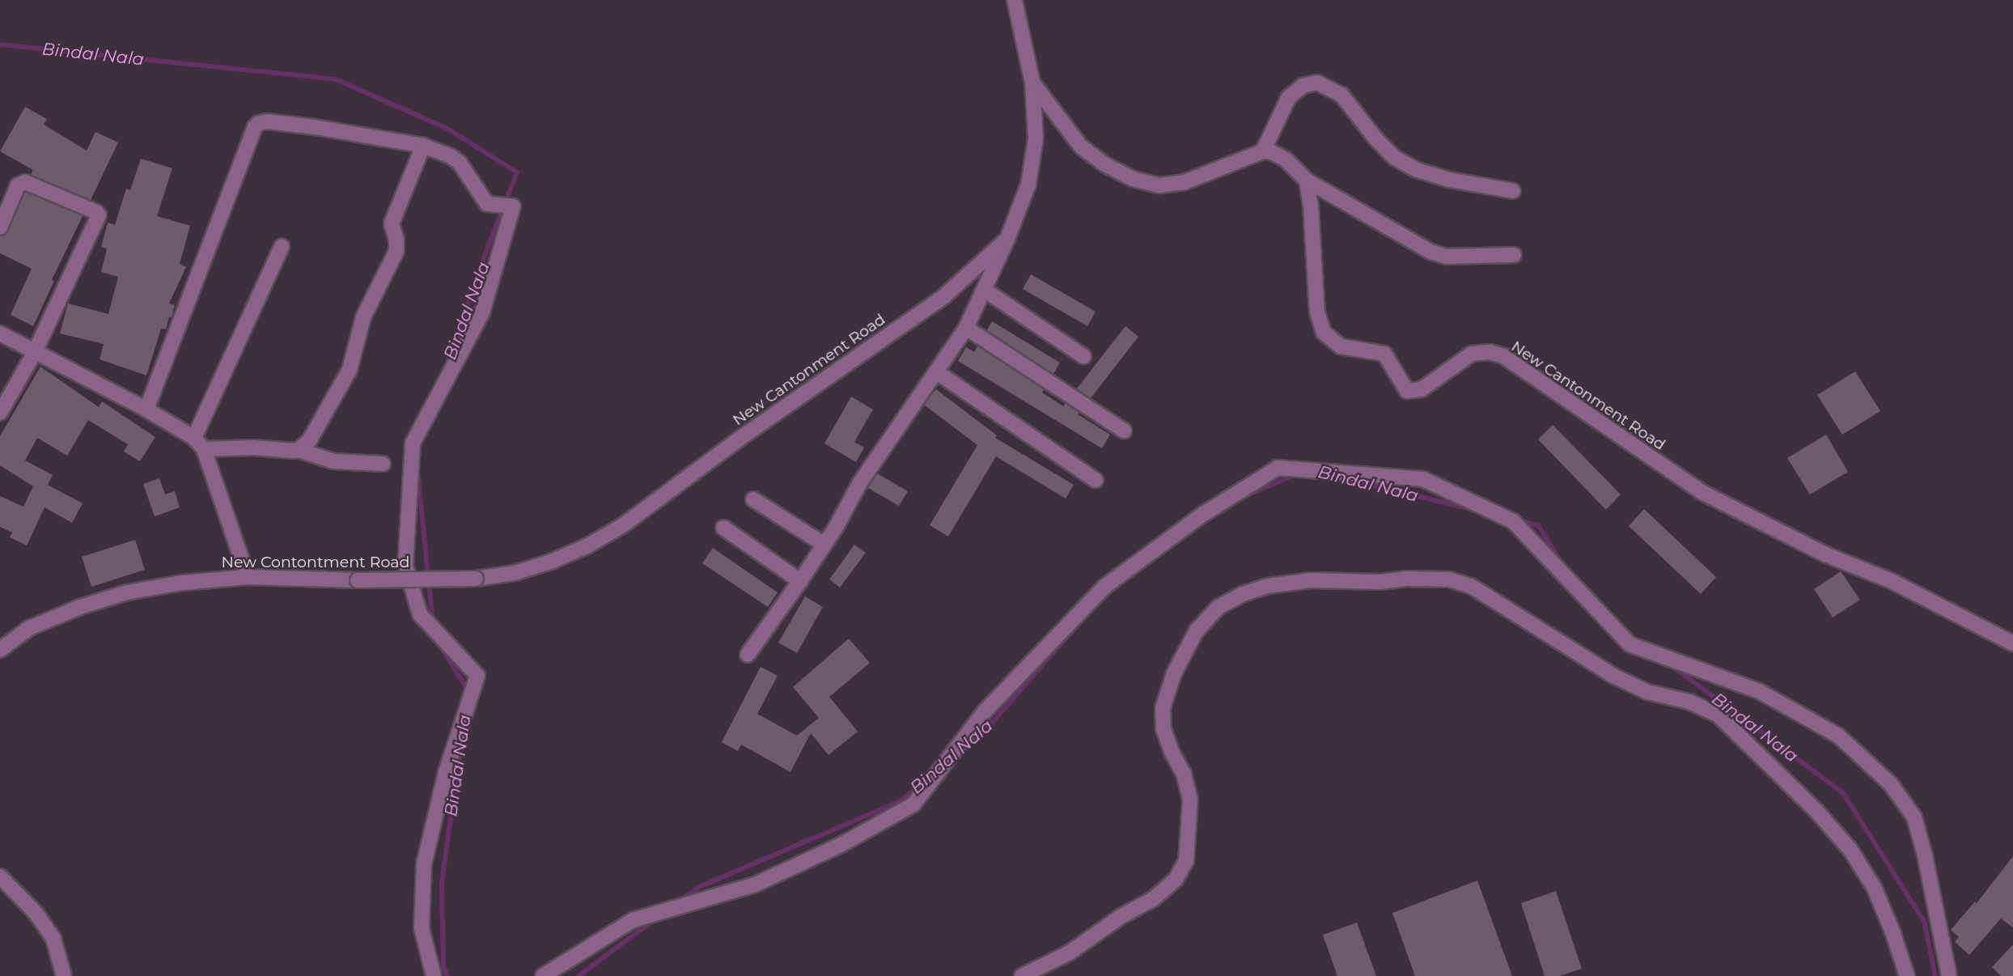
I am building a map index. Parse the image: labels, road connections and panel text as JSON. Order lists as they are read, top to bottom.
{
  "streets": {
    "street": ["New Cantonment Road", "New Contontment Road"]
  },
  "crossings": [
    ["New Cantonment Road", "New Contontment Road"]
  ],
  "water": ["Bindal Nala"]
}
